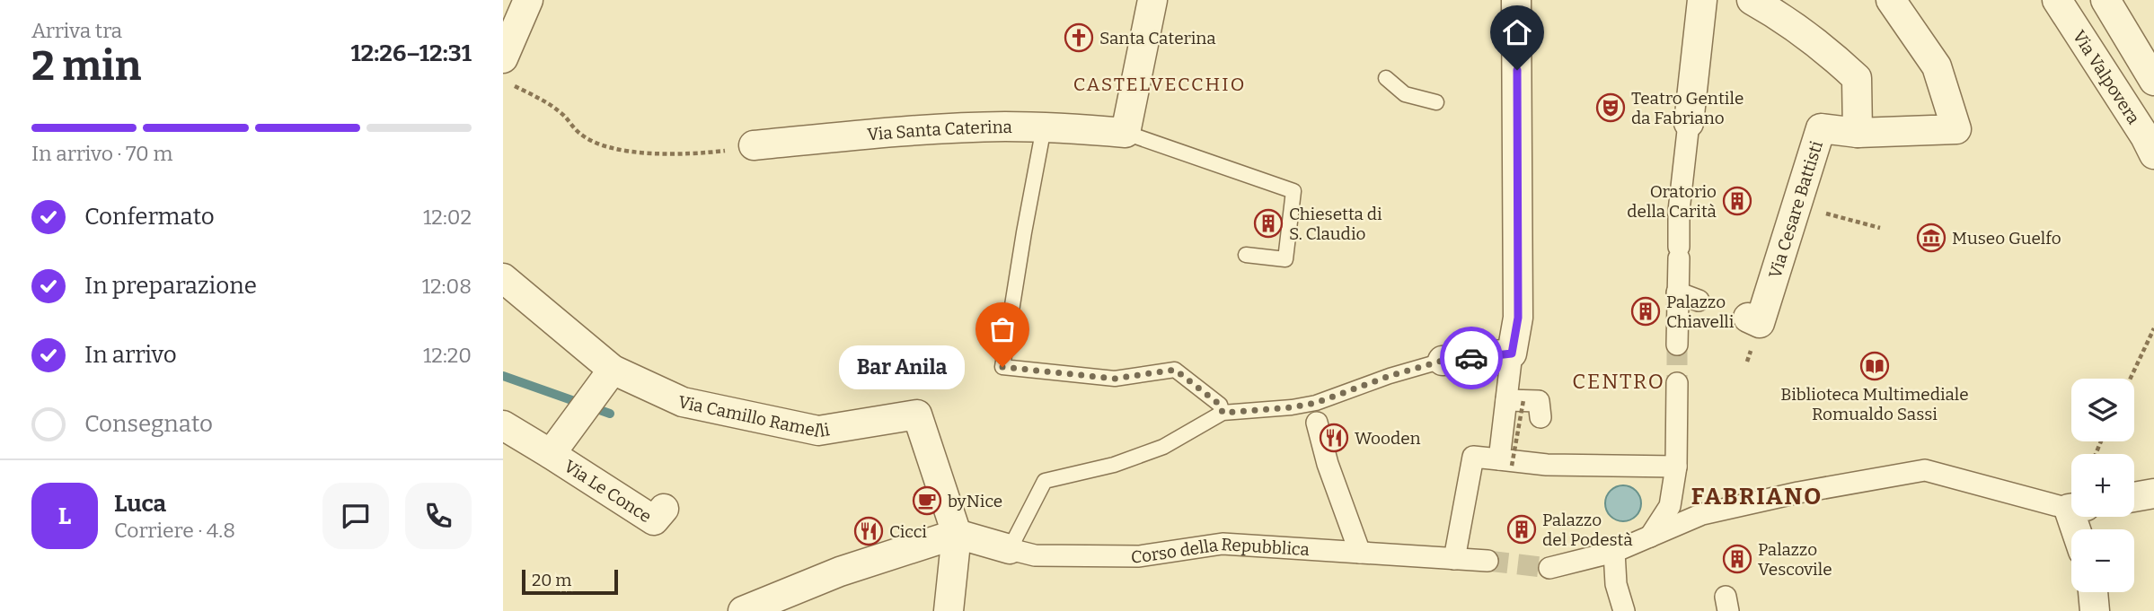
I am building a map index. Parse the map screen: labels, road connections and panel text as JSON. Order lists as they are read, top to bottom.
{
  "streets": {
    "street": [
      "Via Valpovera",
      "Via Santa Caterina",
      "Via Cesare Battisti",
      "Via Camillo Ramelli",
      "Via Le Conce",
      "Corso della Repubblica"
    ]
  },
  "crossings": [
    ["Via Camillo Ramelli", "Via Le Conce"],
    ["Via Camillo Ramelli", "Corso della Repubblica"]
  ],
  "districts": ["CASTELVECCHIO", "CENTRO", "FABRIANO"],
  "places": {
    "church": ["Santa Caterina"],
    "theatre": ["Teatro Gentile da Fabriano"],
    "building": [
      "Oratorio della Carità",
      "Chiesetta di S. Claudio",
      "Palazzo Chiavelli",
      "Palazzo del Podestà",
      "Palazzo Vescovile"
    ],
    "museum": ["Museo Guelfo"],
    "library": ["Biblioteca Multimediale Romualdo Sassi"],
    "other": ["Bar Anila"],
    "restaurant": ["Wooden", "Cicci"],
    "cafe": ["byNice"]
  },
  "scale_bar": "20 m",
  "page": {
    "heading": ["2 min", "Arriva tra", "12:26–12:31"],
    "panel": ["Luca", "Corriere · 4.8"],
    "bar": "In arrivo · 70 m",
    "list": [
      ["Confermato", "12:02"],
      ["In preparazione", "12:08"],
      ["In arrivo", "12:20"],
      "Consegnato"
    ],
    "bubble": "Bar Anila",
    "map_buttons": ["+", "−"],
    "round": "L",
    "scale": "20 m"
  }
}
